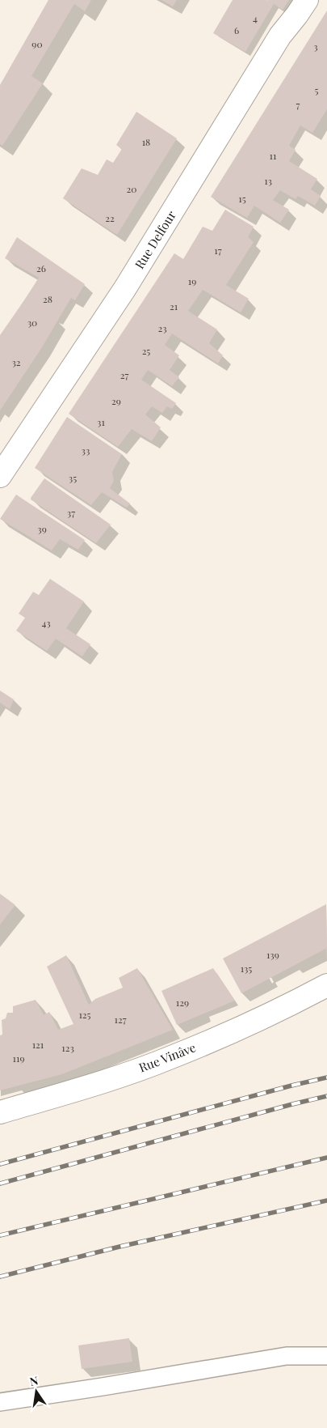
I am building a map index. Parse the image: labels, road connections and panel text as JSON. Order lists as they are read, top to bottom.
{
  "streets": {
    "street": ["Rue Delfour", "Rue Vinâve"]
  },
  "house_numbers": [
    "4",
    "6",
    "90",
    "3",
    "5",
    "7",
    "18",
    "11",
    "13",
    "20",
    "15",
    "22",
    "17",
    "26",
    "19",
    "28",
    "21",
    "30",
    "23",
    "25",
    "32",
    "27",
    "29",
    "31",
    "33",
    "35",
    "37",
    "39",
    "43",
    "139",
    "135",
    "129",
    "125",
    "127",
    "121",
    "123",
    "119"
  ],
  "north": "top"
}
